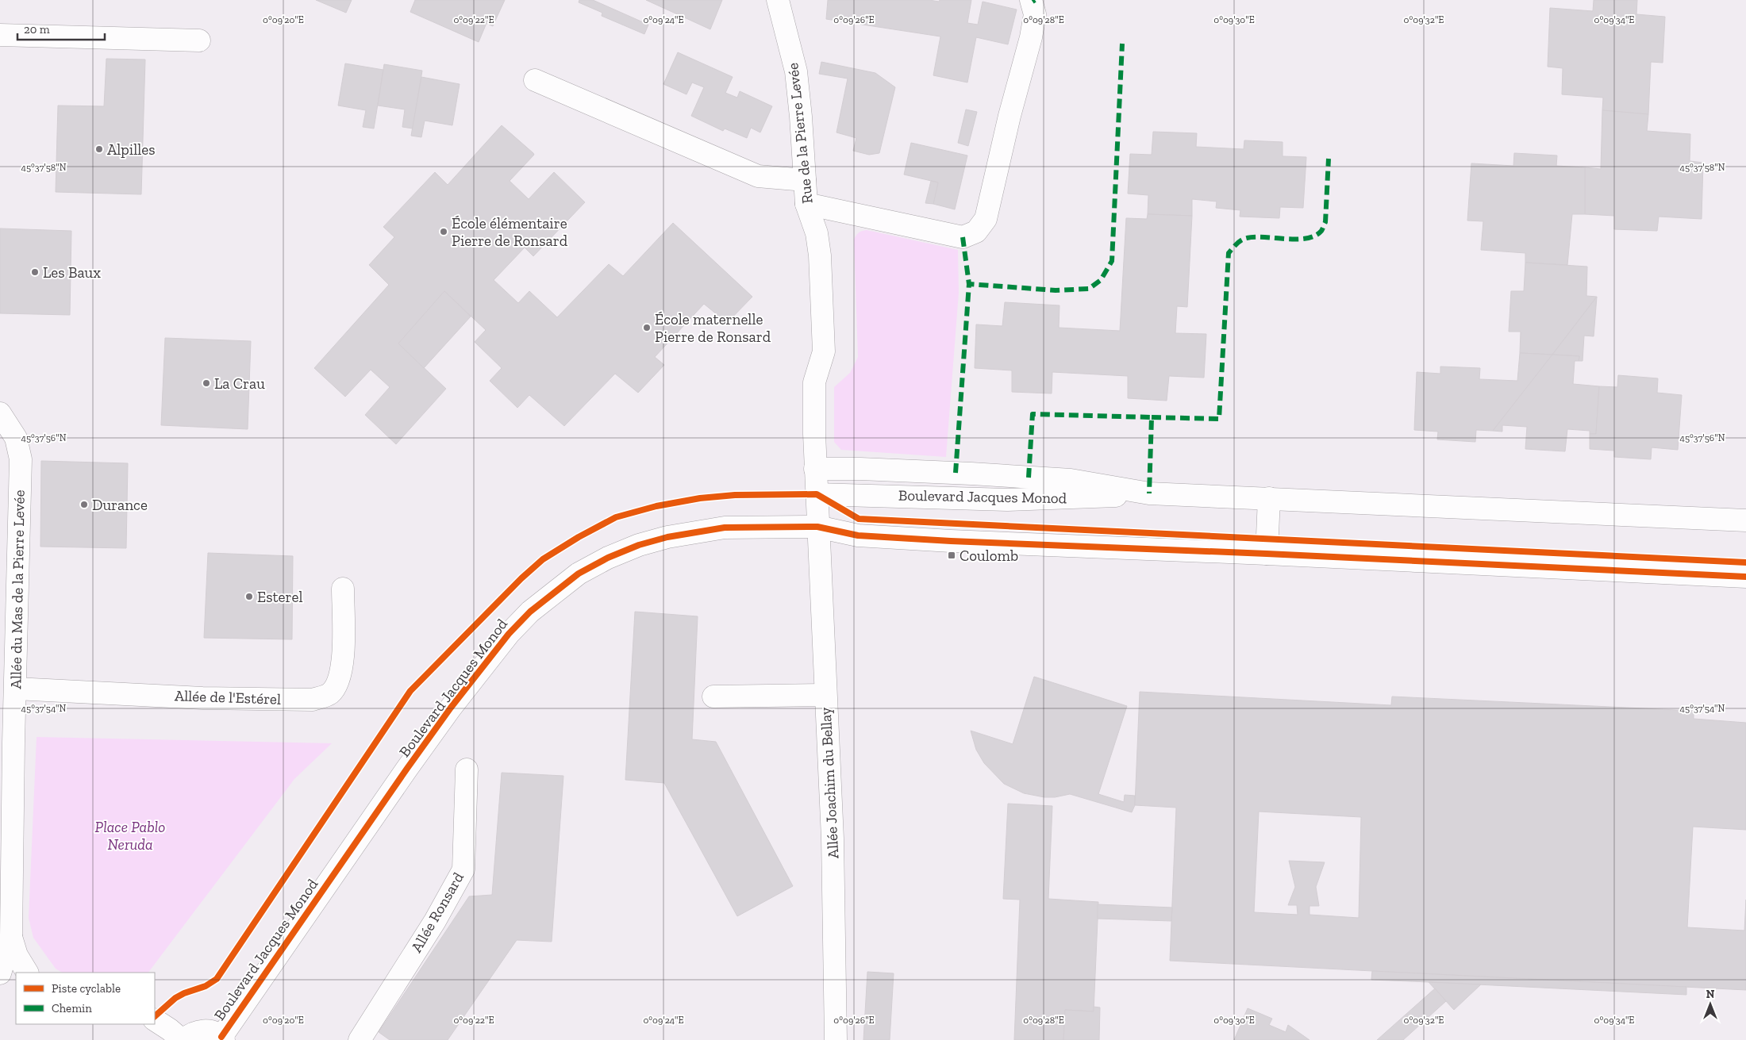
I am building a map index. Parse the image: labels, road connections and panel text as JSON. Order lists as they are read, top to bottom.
{
  "streets": {
    "street": [
      "Rue de la Pierre Levée",
      "Boulevard Jacques Monod",
      "Allée du Mas de la Pierre Levée",
      "Allée de l'Estérel",
      "Allée Joachim du Bellay",
      "Allée Ronsard"
    ]
  },
  "crossings": [
    ["Rue de la Pierre Levée", "Boulevard Jacques Monod"],
    ["Rue de la Pierre Levée", "Allée Joachim du Bellay"],
    ["Boulevard Jacques Monod", "Allée Joachim du Bellay"],
    ["Allée du Mas de la Pierre Levée", "Allée de l'Estérel"]
  ],
  "parks": ["Place Pablo Neruda"],
  "places": {
    "other": [
      "Alpilles",
      "École élémentaire Pierre de Ronsard",
      "Les Baux",
      "École maternelle Pierre de Ronsard",
      "La Crau",
      "Durance",
      "Esterel"
    ],
    "transit": ["Coulomb"]
  },
  "legend": ["Piste cyclable", "Chemin"],
  "scale_bar": "20 m",
  "north": "top",
  "coordinates": [
    "0°09'20\"E",
    "0°09'22\"E",
    "0°09'24\"E",
    "0°09'26\"E",
    "0°09'28\"E",
    "0°09'30\"E",
    "0°09'32\"E",
    "0°09'34\"E",
    "45°37'58\"N",
    "45°37'56\"N",
    "45°37'54\"N"
  ]
}
